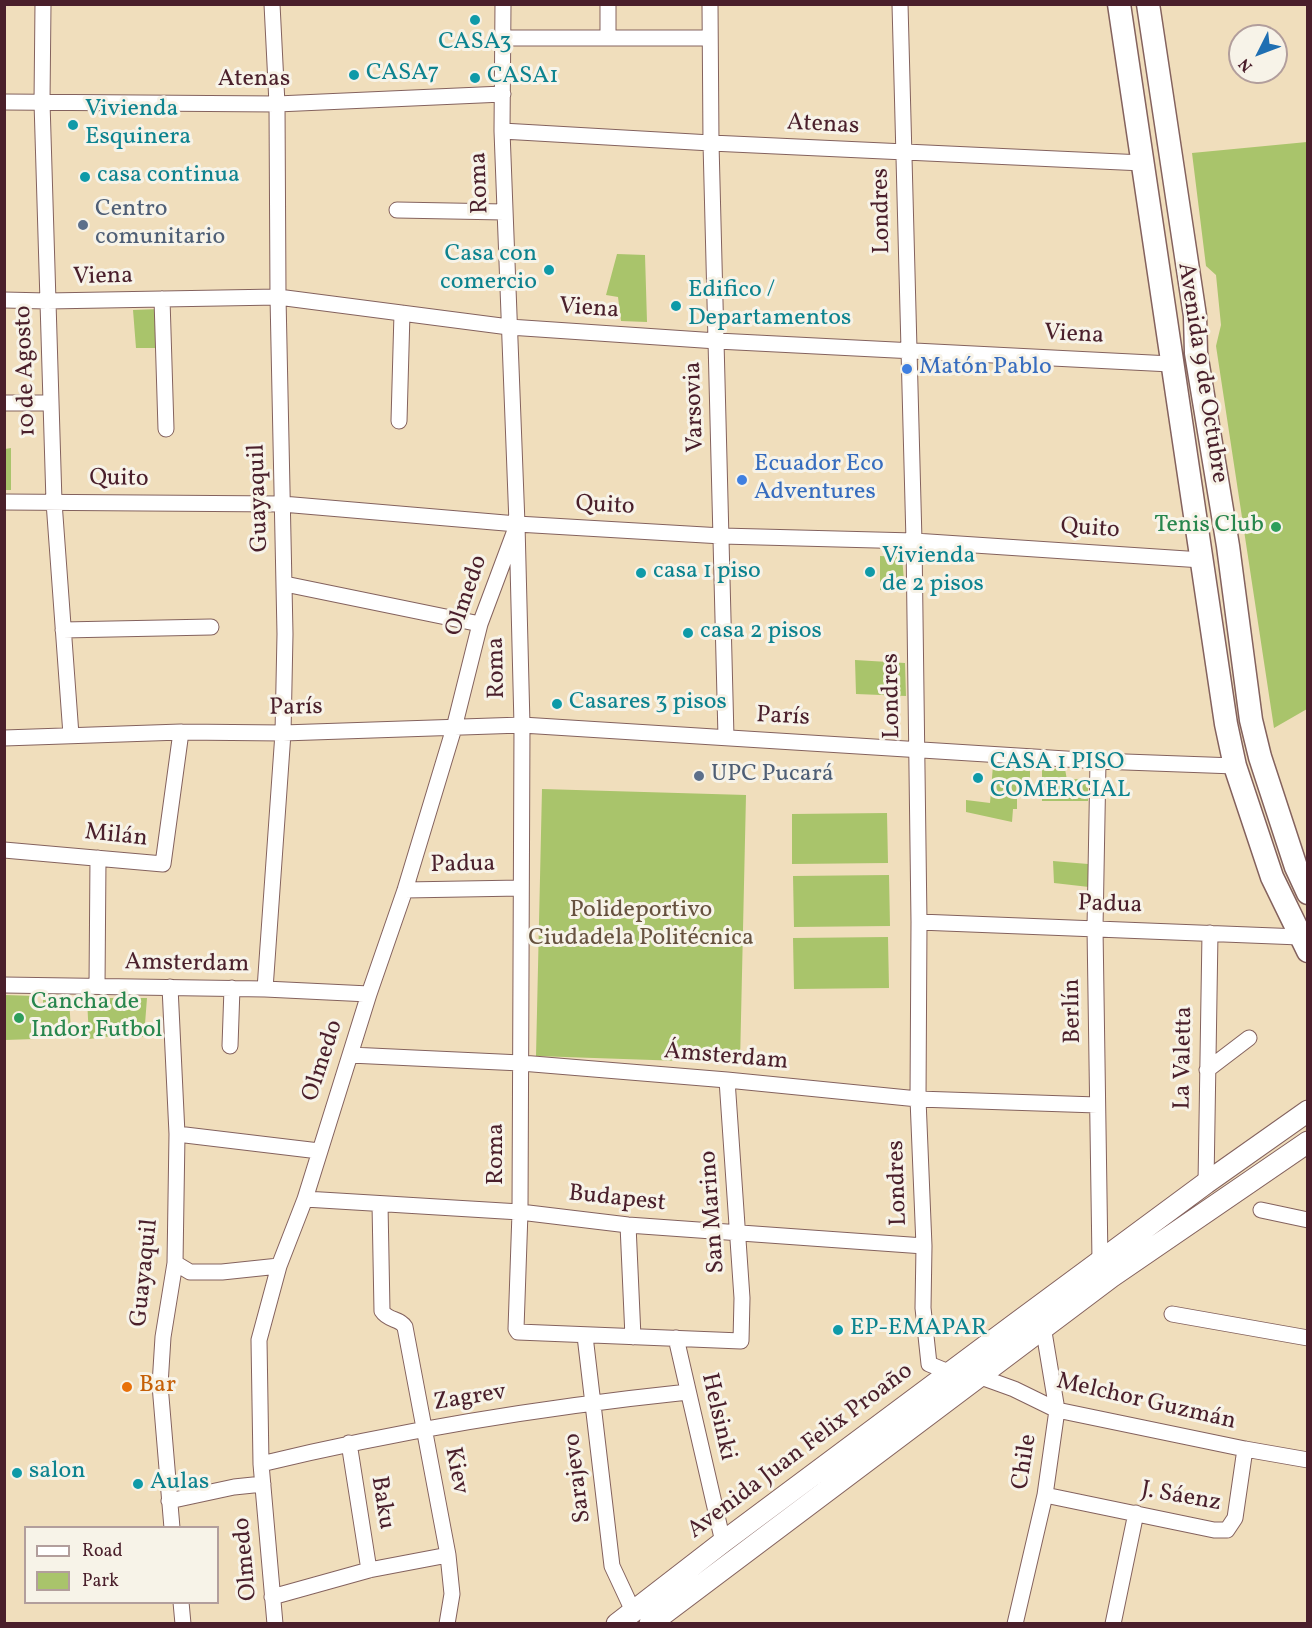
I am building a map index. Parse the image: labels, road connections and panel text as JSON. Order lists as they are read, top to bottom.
{
  "streets": {
    "main road": ["Avenida 9 de Octubre"],
    "street": [
      "Atenas",
      "Roma",
      "Londres",
      "Viena",
      "10 de Agosto",
      "Varsovia",
      "Quito",
      "Guayaquil",
      "Olmedo",
      "París",
      "Milán",
      "Padua",
      "Amsterdam",
      "Berlín",
      "Ámsterdam",
      "La Valetta",
      "Budapest",
      "San Marino",
      "Zagrev",
      "Melchor Guzmán",
      "Helsinki",
      "Avenida Juan Felix Proaño",
      "Chile",
      "Kiev",
      "Sarajevo",
      "J. Sáenz",
      "Baku"
    ]
  },
  "crossings": [
    ["Atenas", "Roma"],
    ["Atenas", "Londres"],
    ["Atenas", "10 de Agosto"],
    ["Atenas", "Avenida 9 de Octubre"],
    ["Atenas", "Varsovia"],
    ["Atenas", "Guayaquil"],
    ["Roma", "Viena"],
    ["Roma", "Quito"],
    ["Roma", "Olmedo"],
    ["Roma", "París"],
    ["Roma", "Padua"],
    ["Roma", "Ámsterdam"],
    ["Roma", "Budapest"],
    ["Roma", "Sarajevo"],
    ["Londres", "Viena"],
    ["Londres", "Quito"],
    ["Londres", "París"],
    ["Londres", "Padua"],
    ["Londres", "Ámsterdam"],
    ["Londres", "Budapest"],
    ["Londres", "Melchor Guzmán"],
    ["Londres", "Avenida Juan Felix Proaño"],
    ["Viena", "10 de Agosto"],
    ["Viena", "Avenida 9 de Octubre"],
    ["Viena", "Varsovia"],
    ["Viena", "Guayaquil"],
    ["10 de Agosto", "Quito"],
    ["10 de Agosto", "París"],
    ["Avenida 9 de Octubre", "Quito"],
    ["Avenida 9 de Octubre", "París"],
    ["Avenida 9 de Octubre", "Padua"],
    ["Varsovia", "Quito"],
    ["Varsovia", "París"],
    ["Quito", "Guayaquil"],
    ["Quito", "Olmedo"],
    ["Guayaquil", "París"],
    ["Guayaquil", "Amsterdam"],
    ["Olmedo", "París"],
    ["Olmedo", "Padua"],
    ["Olmedo", "Amsterdam"],
    ["Olmedo", "Ámsterdam"],
    ["Olmedo", "Budapest"],
    ["Olmedo", "Zagrev"],
    ["París", "Milán"],
    ["París", "Berlín"],
    ["Padua", "Berlín"],
    ["Padua", "La Valetta"],
    ["Berlín", "Ámsterdam"],
    ["Berlín", "Avenida Juan Felix Proaño"],
    ["Ámsterdam", "San Marino"],
    ["La Valetta", "Avenida Juan Felix Proaño"],
    ["Budapest", "San Marino"],
    ["Budapest", "Kiev"],
    ["San Marino", "Helsinki"],
    ["Zagrev", "Helsinki"],
    ["Zagrev", "Kiev"],
    ["Zagrev", "Sarajevo"],
    ["Zagrev", "Baku"],
    ["Melchor Guzmán", "Avenida Juan Felix Proaño"],
    ["Melchor Guzmán", "Chile"],
    ["Melchor Guzmán", "J. Sáenz"],
    ["Helsinki", "Avenida Juan Felix Proaño"],
    ["Avenida Juan Felix Proaño", "Chile"],
    ["Avenida Juan Felix Proaño", "Sarajevo"],
    ["Chile", "J. Sáenz"]
  ],
  "parks": ["Polideportivo Ciudadela Politécnica"],
  "places": [
    "CASA3",
    "CASA7",
    "CASA1",
    "Vivienda Esquinera",
    "casa continua",
    "Centro comunitario",
    "Casa con comercio",
    "Edifico / Departamentos",
    "Matón Pablo",
    "Ecuador Eco Adventures",
    "Tenis Club",
    "Vivienda de 2 pisos",
    "casa 1 piso",
    "casa 2 pisos",
    "Casares 3 pisos",
    "UPC Pucará",
    "CASA 1 PISO COMERCIAL",
    "Cancha de Indor Futbol",
    "EP-EMAPAR",
    "Bar",
    "salon",
    "Aulas"
  ],
  "legend": ["Road", "Park"],
  "north": "bottom left"
}
